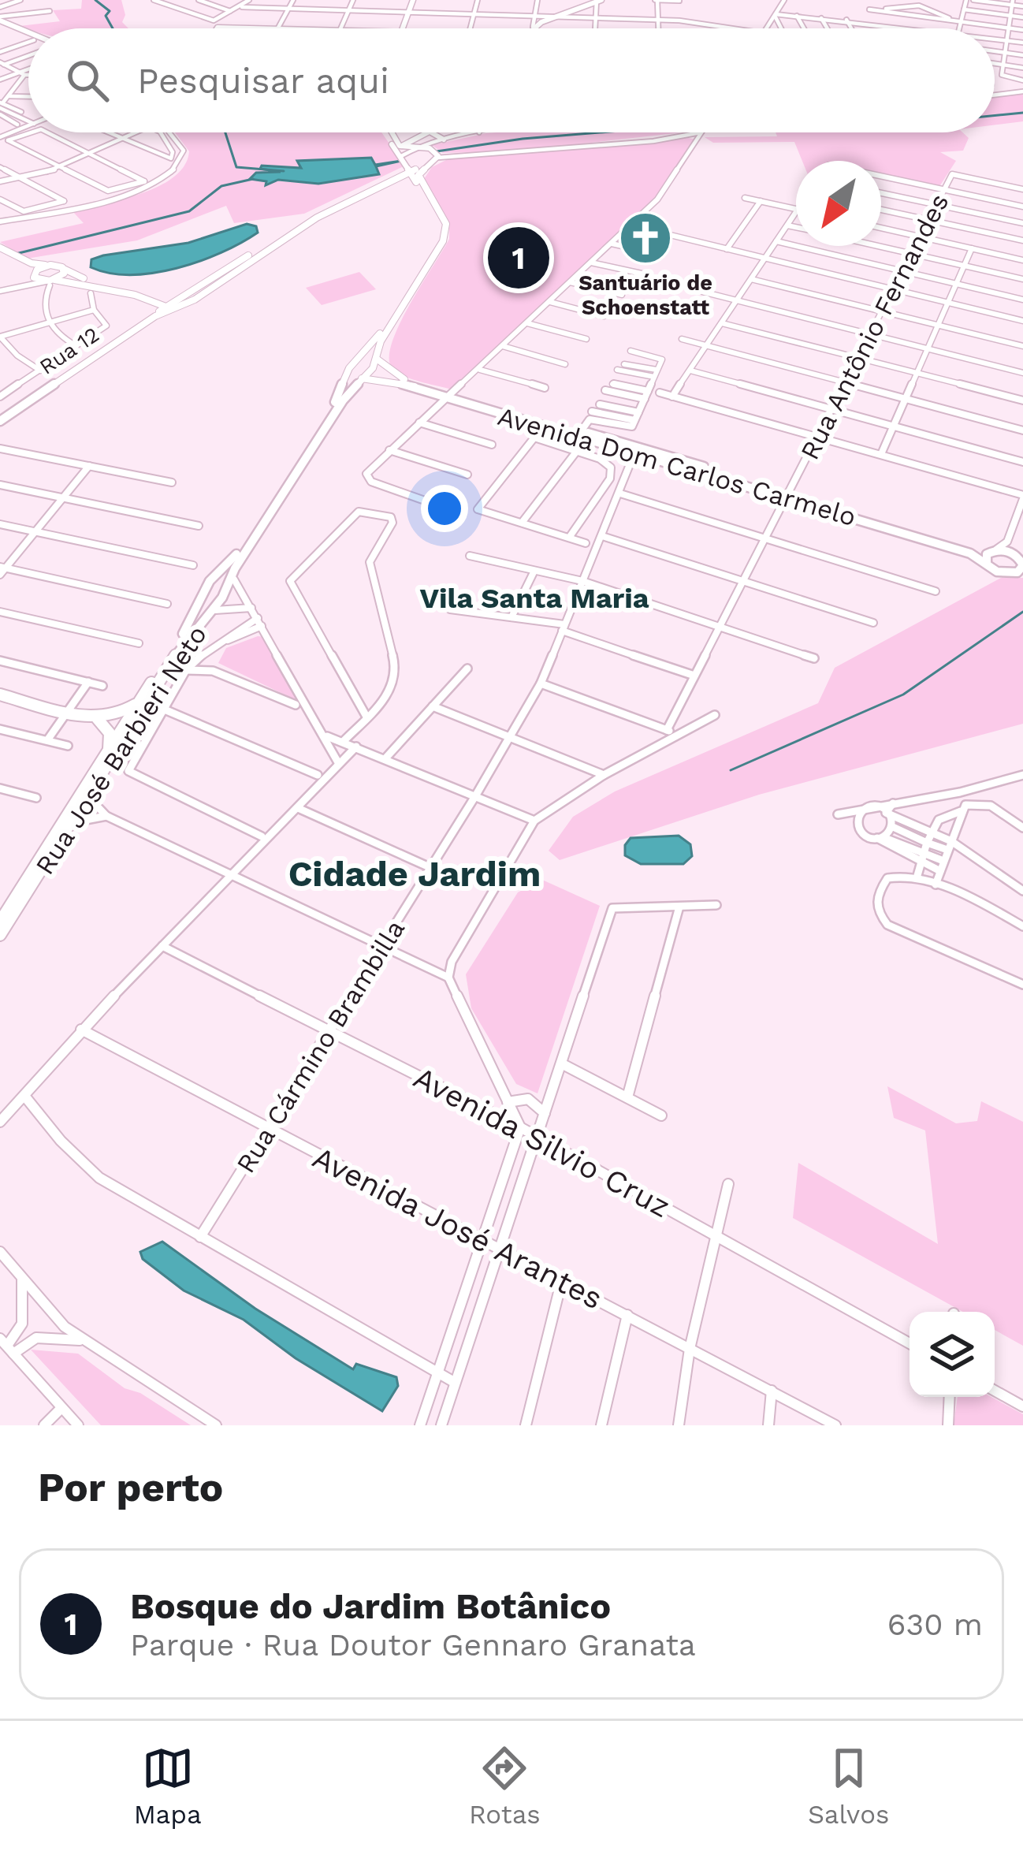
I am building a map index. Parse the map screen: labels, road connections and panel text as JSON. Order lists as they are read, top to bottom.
{
  "streets": {
    "street": [
      "Rua Antônio Fernandes",
      "Rua 12",
      "Avenida Dom Carlos Carmelo",
      "Rua José Barbieri Neto",
      "Rua Cármino Brambilla",
      "Avenida Silvio Cruz",
      "Avenida José Arantes"
    ]
  },
  "crossings": [
    ["Rua Antônio Fernandes", "Avenida Dom Carlos Carmelo"],
    ["Avenida Dom Carlos Carmelo", "Rua José Barbieri Neto"],
    ["Avenida Dom Carlos Carmelo", "Rua Cármino Brambilla"],
    ["Rua Cármino Brambilla", "Avenida Silvio Cruz"],
    ["Rua Cármino Brambilla", "Avenida José Arantes"]
  ],
  "districts": ["Vila Santa Maria", "Cidade Jardim"],
  "places": {
    "church": ["Santuário de Schoenstatt"]
  },
  "north": "bottom left",
  "page": {
    "search": "Pesquisar aqui",
    "pins": "1",
    "heading": "Por perto",
    "list": [
      {
        "mark": "1",
        "name": "Bosque do Jardim Botânico",
        "note": "Parque · Rua Doutor Gennaro Granata",
        "value": "630 m"
      }
    ],
    "nav": ["Mapa", "Rotas", "Salvos"]
  }
}
